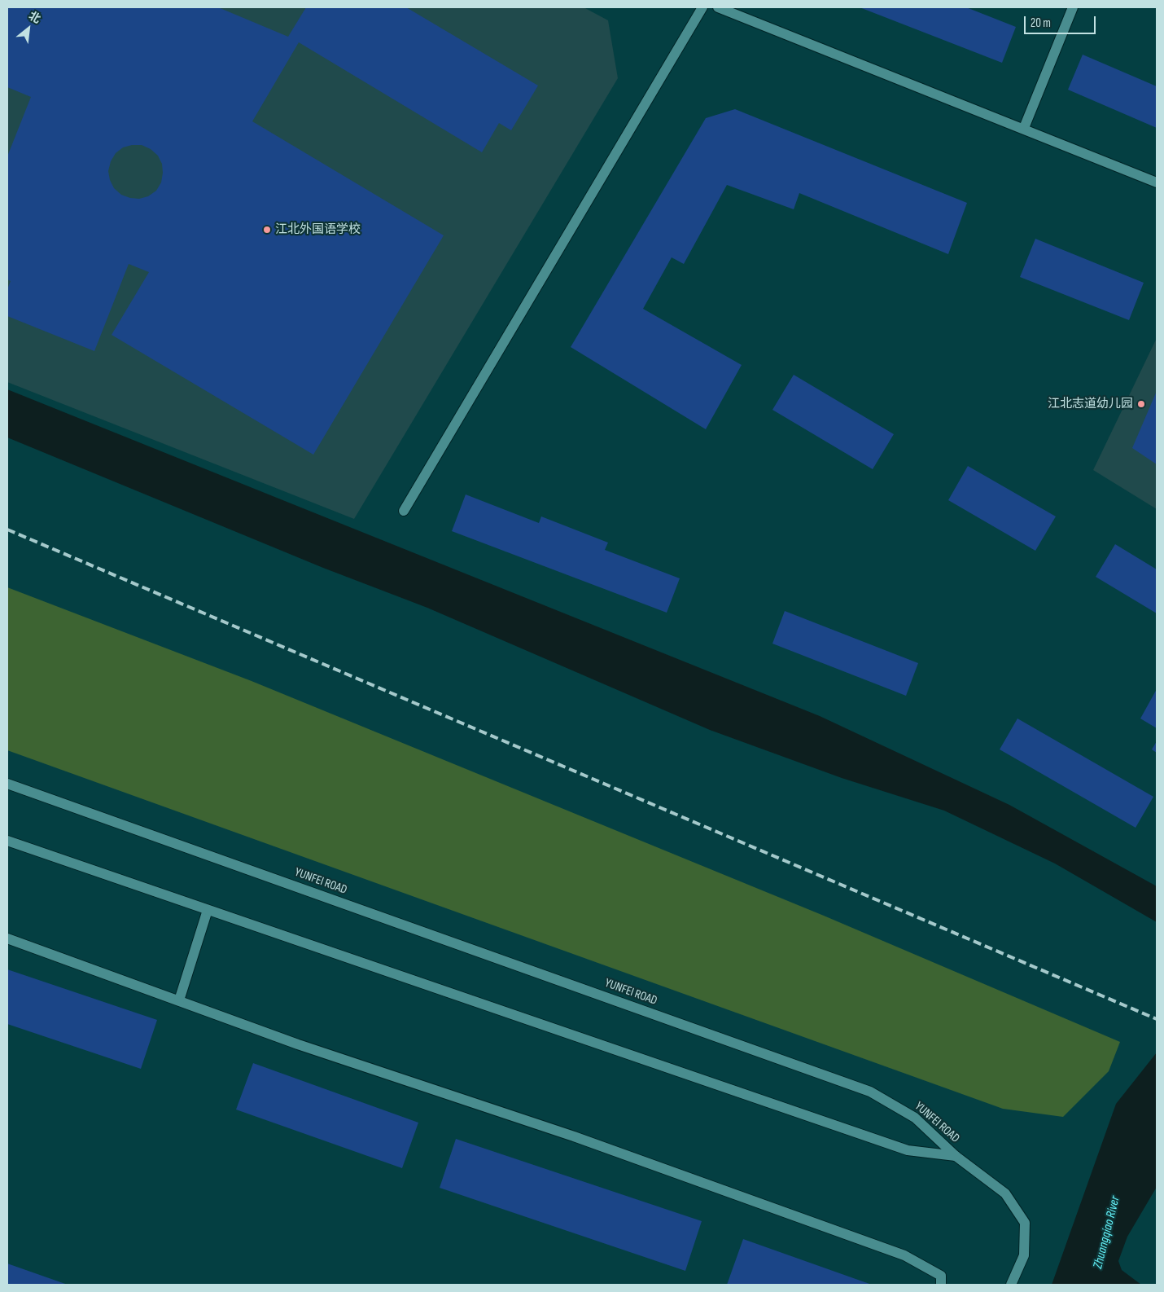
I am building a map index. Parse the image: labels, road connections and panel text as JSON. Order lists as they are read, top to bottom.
{
  "streets": {
    "main road": ["YUNFEI ROAD"]
  },
  "water": ["Zhuangqiao River"],
  "places": ["江北外国语学校", "江北志道幼儿园"],
  "scale_bar": "20 m",
  "north": "top right"
}
